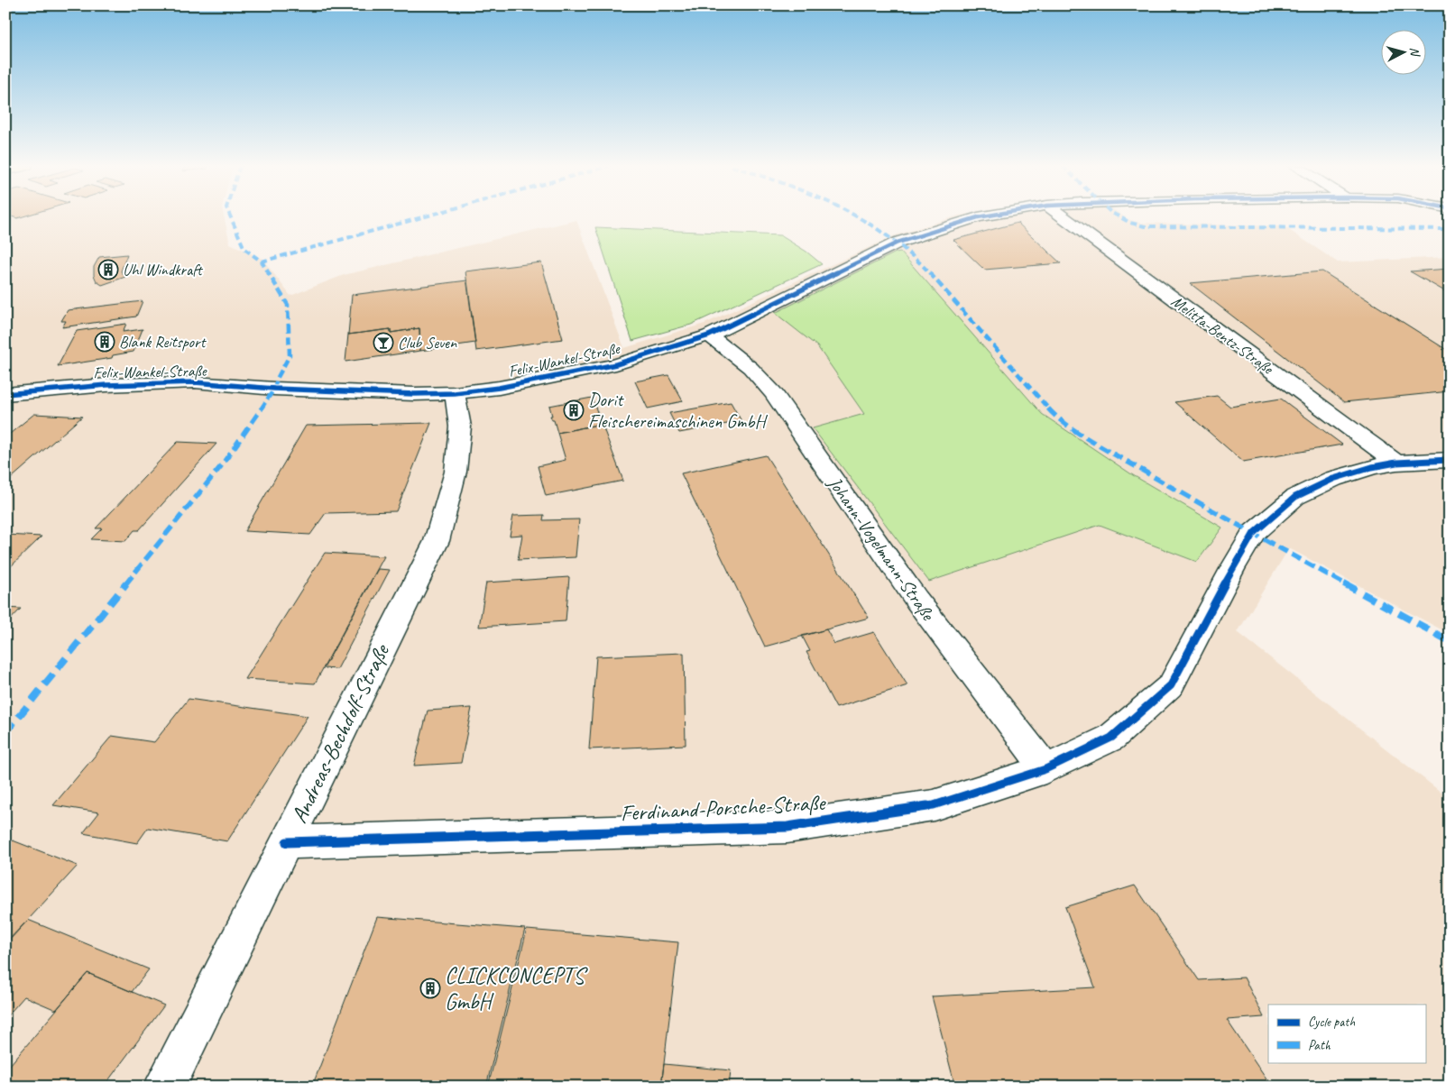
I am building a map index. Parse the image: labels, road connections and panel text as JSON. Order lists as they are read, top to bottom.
{
  "streets": {
    "street": [
      "Melitta-Bentz-Straße",
      "Felix-Wankel-Straße",
      "Johann-Vogelmann-Straße",
      "Andreas-Bechdolf-Straße",
      "Ferdinand-Porsche-Straße"
    ]
  },
  "crossings": [
    ["Melitta-Bentz-Straße", "Ferdinand-Porsche-Straße"],
    ["Felix-Wankel-Straße", "Johann-Vogelmann-Straße"],
    ["Felix-Wankel-Straße", "Andreas-Bechdolf-Straße"],
    ["Johann-Vogelmann-Straße", "Ferdinand-Porsche-Straße"],
    ["Andreas-Bechdolf-Straße", "Ferdinand-Porsche-Straße"]
  ],
  "places": {
    "building": [
      "Uhl Windkraft",
      "Blank Reitsport",
      "Dorit Fleischereimaschinen GmbH",
      "CLICKCONCEPTS GmbH"
    ],
    "bar": ["Club Seven"]
  },
  "legend": ["Cycle path", "Path"],
  "north": "right"
}
